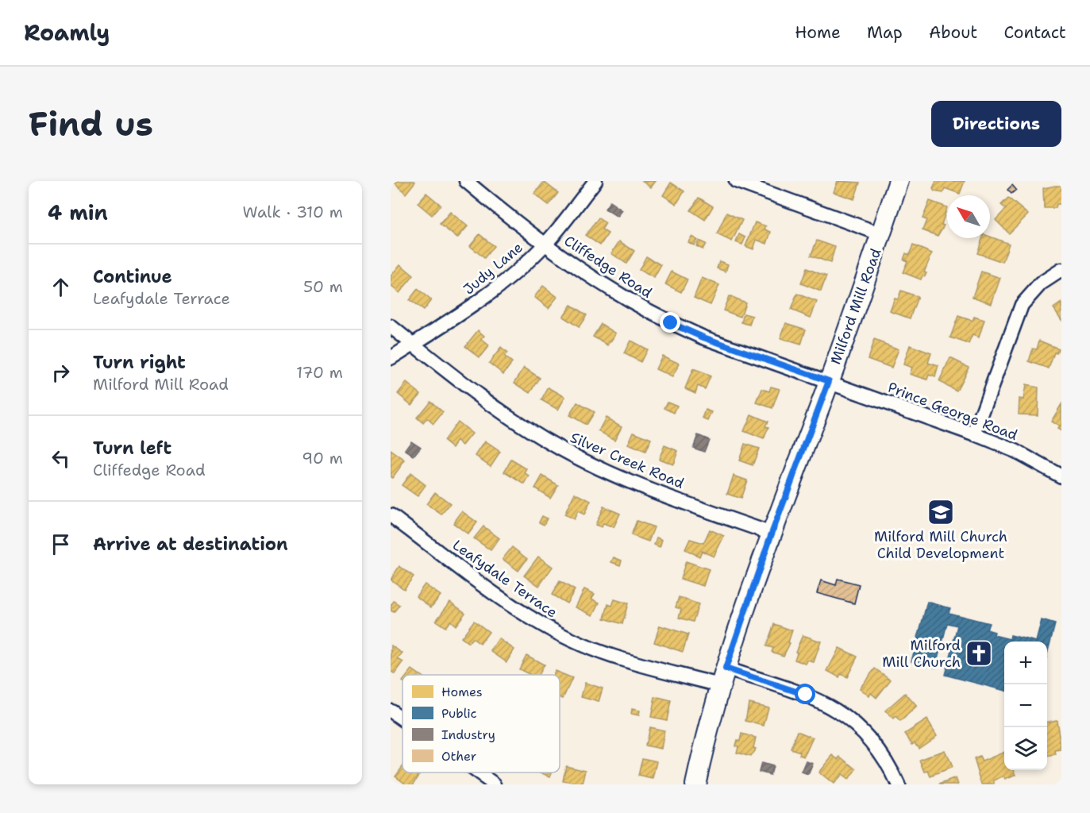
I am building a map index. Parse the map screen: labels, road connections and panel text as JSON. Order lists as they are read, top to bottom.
{
  "streets": {
    "main road": ["Milford Mill Road"],
    "street": [
      "Cliffedge Road",
      "Judy Lane",
      "Prince George Road",
      "Silver Creek Road",
      "Leafydale Terrace"
    ]
  },
  "crossings": [
    ["Cliffedge Road", "Judy Lane"],
    ["Cliffedge Road", "Milford Mill Road"],
    ["Cliffedge Road", "Prince George Road"],
    ["Judy Lane", "Silver Creek Road"],
    ["Milford Mill Road", "Prince George Road"],
    ["Milford Mill Road", "Silver Creek Road"],
    ["Milford Mill Road", "Leafydale Terrace"]
  ],
  "places": {
    "school or university": ["Milford Mill Church Child Development"],
    "church": ["Milford Mill Church"]
  },
  "legend": [
    "Homes",
    "Public",
    "Industry",
    "Other"
  ],
  "north": "top left",
  "page": {
    "header": "Roamly",
    "nav": [
      "Home",
      "Map",
      "About",
      "Contact"
    ],
    "buttons": "Directions",
    "title": "Find us",
    "heading": ["4 min", "Walk · 310 m"],
    "list": [
      ["Continue", "Leafydale Terrace", "50 m"],
      ["Turn right", "Milford Mill Road", "170 m"],
      ["Turn left", "Cliffedge Road", "90 m"],
      "Arrive at destination"
    ],
    "map_buttons": ["+", "−"]
  }
}
